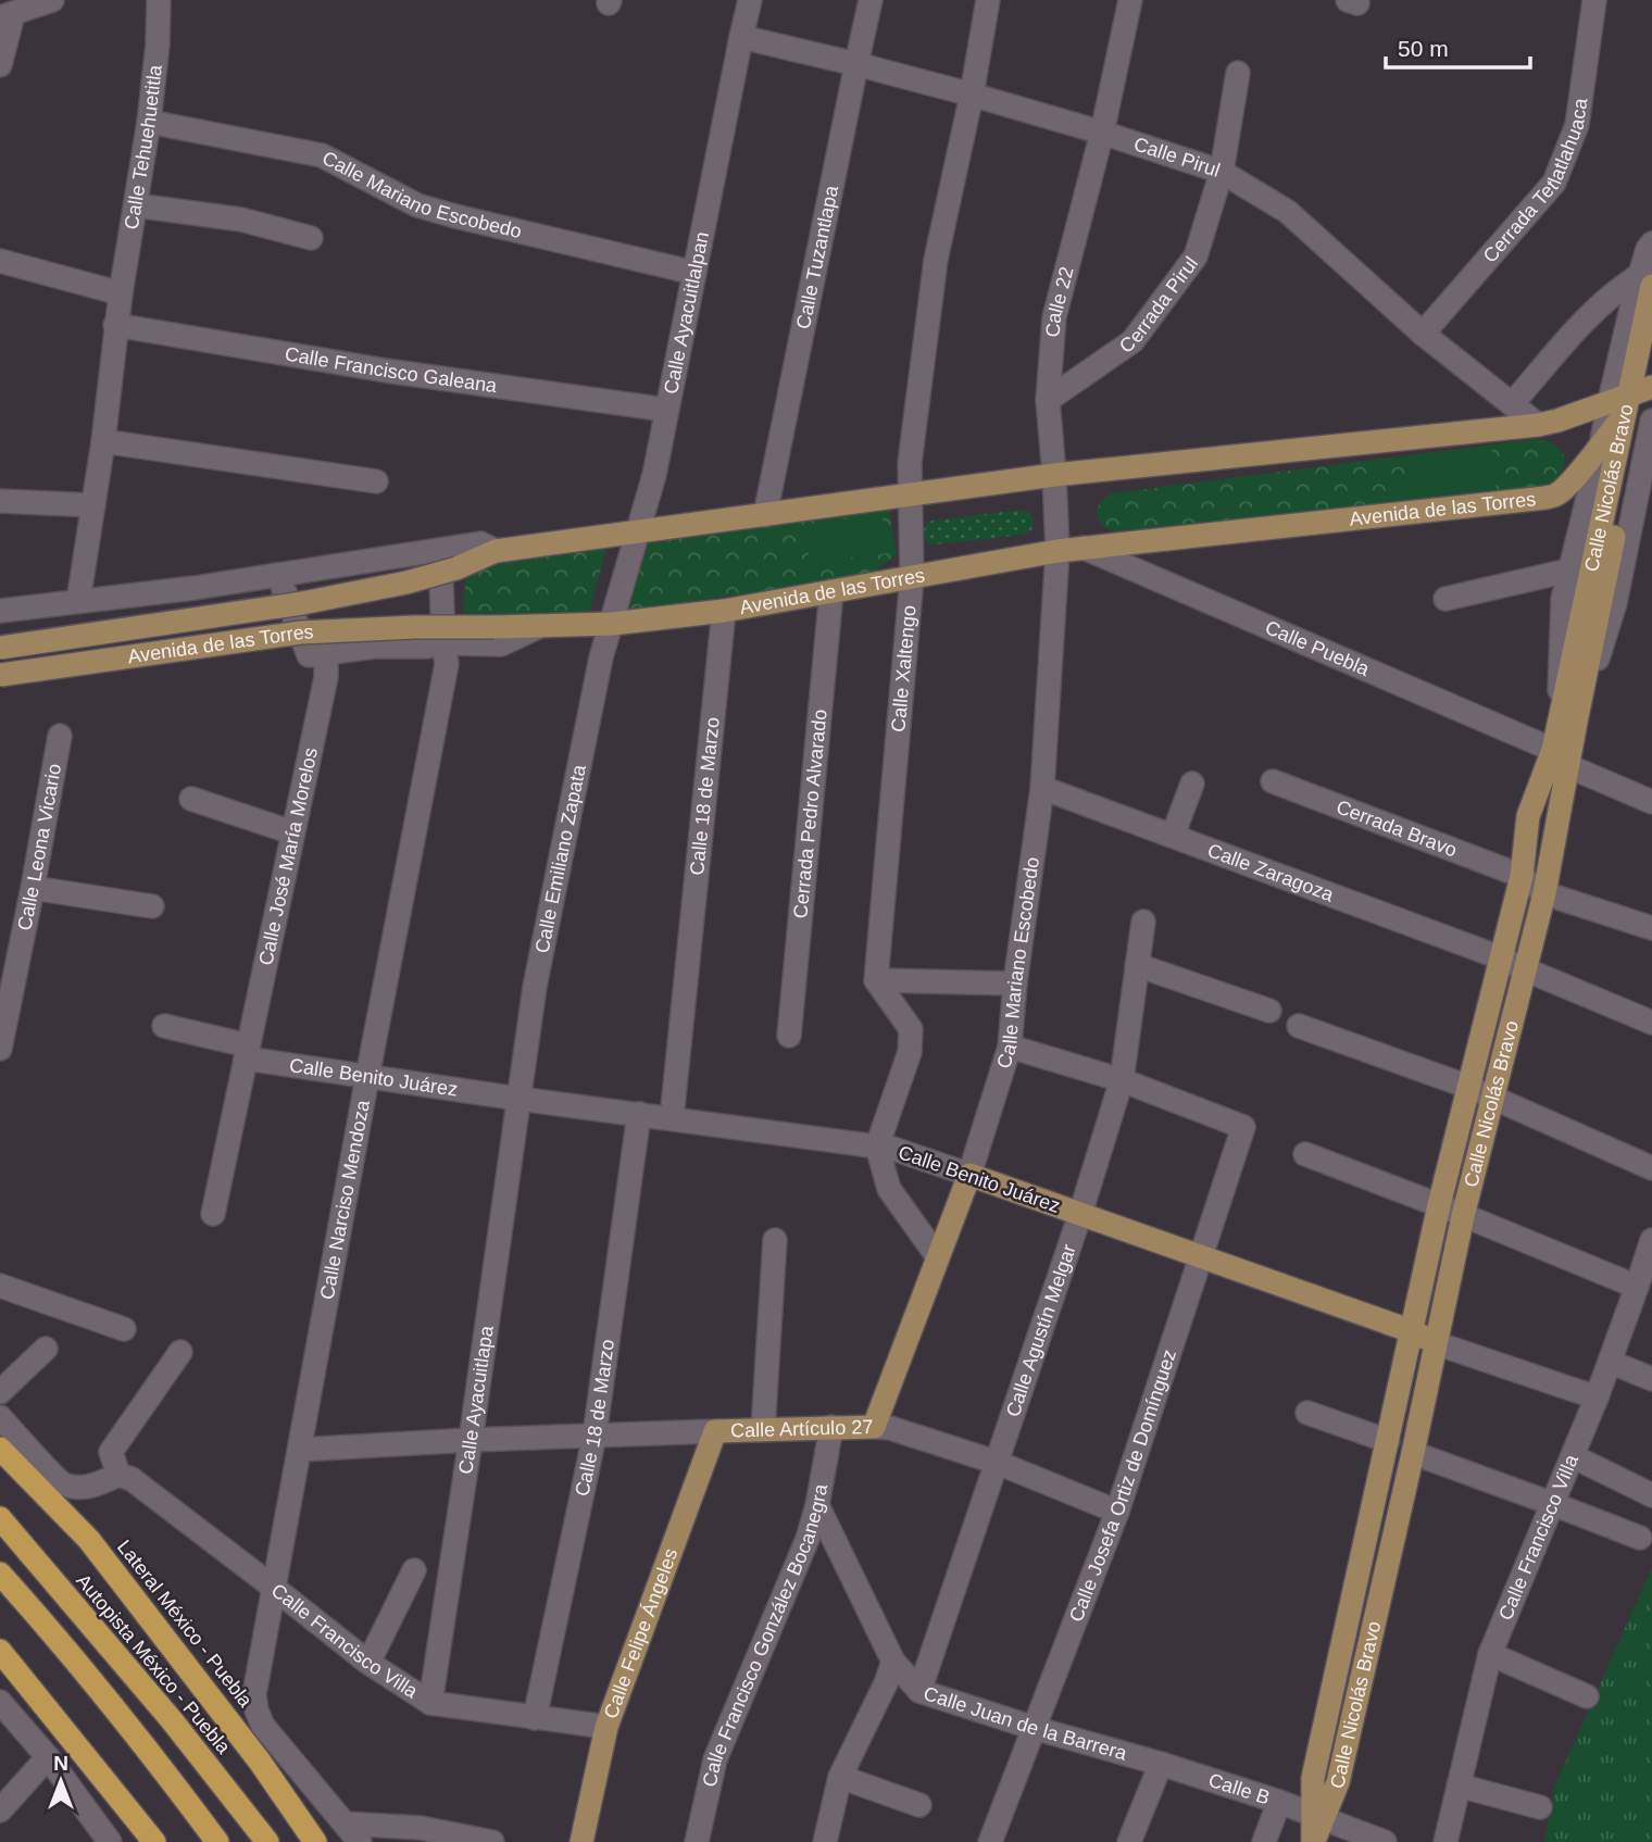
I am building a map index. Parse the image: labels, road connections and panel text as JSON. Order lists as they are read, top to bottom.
{
  "streets": {
    "highway": ["Lateral México - Puebla", "Autopista México - Puebla"],
    "main road": [
      "Calle Mariano Escobedo",
      "Calle Nicolás Bravo",
      "Avenida de las Torres",
      "Calle Benito Juárez",
      "Calle Artículo 27",
      "Calle Felipe Ángeles"
    ],
    "street": [
      "Calle Tehuehuetitla",
      "Calle Pirul",
      "Cerrada Tetlatlahuaca",
      "Calle Tuzantlapa",
      "Calle 22",
      "Cerrada Pirul",
      "Calle Ayacuitlalpan",
      "Calle Francisco Galeana",
      "Calle Puebla",
      "Calle Xaltengo",
      "Calle 18 de Marzo",
      "Cerrada Pedro Alvarado",
      "Cerrada Bravo",
      "Calle Leona Vicario",
      "Calle José María Morelos",
      "Calle Emiliano Zapata",
      "Calle Zaragoza",
      "Calle Narciso Mendoza",
      "Calle Agustín Melgar",
      "Calle Ayacuitlapa",
      "Calle Josefa Ortiz de Domínguez",
      "Calle Francisco Villa",
      "Calle Francisco González Bocanegra",
      "Calle Juan de la Barrera",
      "Calle B"
    ]
  },
  "crossings": [
    ["Calle Tehuehuetitla", "Calle Mariano Escobedo"],
    ["Calle Pirul", "Cerrada Tetlatlahuaca"],
    ["Calle Pirul", "Calle Tuzantlapa"],
    ["Calle Pirul", "Calle 22"],
    ["Calle Pirul", "Cerrada Pirul"],
    ["Calle Pirul", "Calle Ayacuitlalpan"],
    ["Calle Pirul", "Avenida de las Torres"],
    ["Calle Pirul", "Calle Xaltengo"],
    ["Calle Mariano Escobedo", "Calle 22"],
    ["Calle Mariano Escobedo", "Calle Ayacuitlalpan"],
    ["Calle Mariano Escobedo", "Avenida de las Torres"],
    ["Calle Mariano Escobedo", "Calle Zaragoza"],
    ["Calle Mariano Escobedo", "Calle Benito Juárez"],
    ["Calle Mariano Escobedo", "Calle Artículo 27"],
    ["Calle Tuzantlapa", "Avenida de las Torres"],
    ["Calle 22", "Cerrada Pirul"],
    ["Calle 22", "Avenida de las Torres"],
    ["Calle Ayacuitlalpan", "Calle Francisco Galeana"],
    ["Calle Ayacuitlalpan", "Avenida de las Torres"],
    ["Calle Ayacuitlalpan", "Calle Emiliano Zapata"],
    ["Calle Nicolás Bravo", "Avenida de las Torres"],
    ["Calle Nicolás Bravo", "Calle Puebla"],
    ["Calle Nicolás Bravo", "Cerrada Bravo"],
    ["Calle Nicolás Bravo", "Calle Zaragoza"],
    ["Calle Nicolás Bravo", "Calle Benito Juárez"],
    ["Calle Nicolás Bravo", "Calle B"],
    ["Avenida de las Torres", "Calle Puebla"],
    ["Avenida de las Torres", "Calle Xaltengo"],
    ["Avenida de las Torres", "Calle 18 de Marzo"],
    ["Avenida de las Torres", "Cerrada Pedro Alvarado"],
    ["Avenida de las Torres", "Calle Emiliano Zapata"],
    ["Calle 18 de Marzo", "Calle Benito Juárez"],
    ["Calle 18 de Marzo", "Calle Artículo 27"],
    ["Calle 18 de Marzo", "Calle Francisco Villa"],
    ["Calle José María Morelos", "Calle Benito Juárez"],
    ["Calle Emiliano Zapata", "Calle Benito Juárez"],
    ["Calle Emiliano Zapata", "Calle Ayacuitlapa"],
    ["Calle Benito Juárez", "Calle Narciso Mendoza"],
    ["Calle Benito Juárez", "Calle Agustín Melgar"],
    ["Calle Benito Juárez", "Calle Ayacuitlapa"],
    ["Calle Benito Juárez", "Calle Josefa Ortiz de Domínguez"],
    ["Calle Benito Juárez", "Calle Francisco Villa"],
    ["Calle Narciso Mendoza", "Calle Artículo 27"],
    ["Calle Narciso Mendoza", "Calle Francisco Villa"],
    ["Calle Agustín Melgar", "Calle Artículo 27"],
    ["Calle Agustín Melgar", "Calle Josefa Ortiz de Domínguez"],
    ["Calle Agustín Melgar", "Calle Juan de la Barrera"],
    ["Calle Ayacuitlapa", "Calle Artículo 27"],
    ["Calle Ayacuitlapa", "Calle Francisco Villa"],
    ["Calle Artículo 27", "Calle Josefa Ortiz de Domínguez"],
    ["Calle Artículo 27", "Calle Felipe Ángeles"],
    ["Calle Artículo 27", "Calle Francisco González Bocanegra"],
    ["Calle Josefa Ortiz de Domínguez", "Calle Juan de la Barrera"],
    ["Calle Francisco Villa", "Calle Felipe Ángeles"],
    ["Calle Francisco González Bocanegra", "Calle Juan de la Barrera"],
    ["Calle Juan de la Barrera", "Calle B"]
  ],
  "scale_bar": "50 m",
  "north": "top"
}
